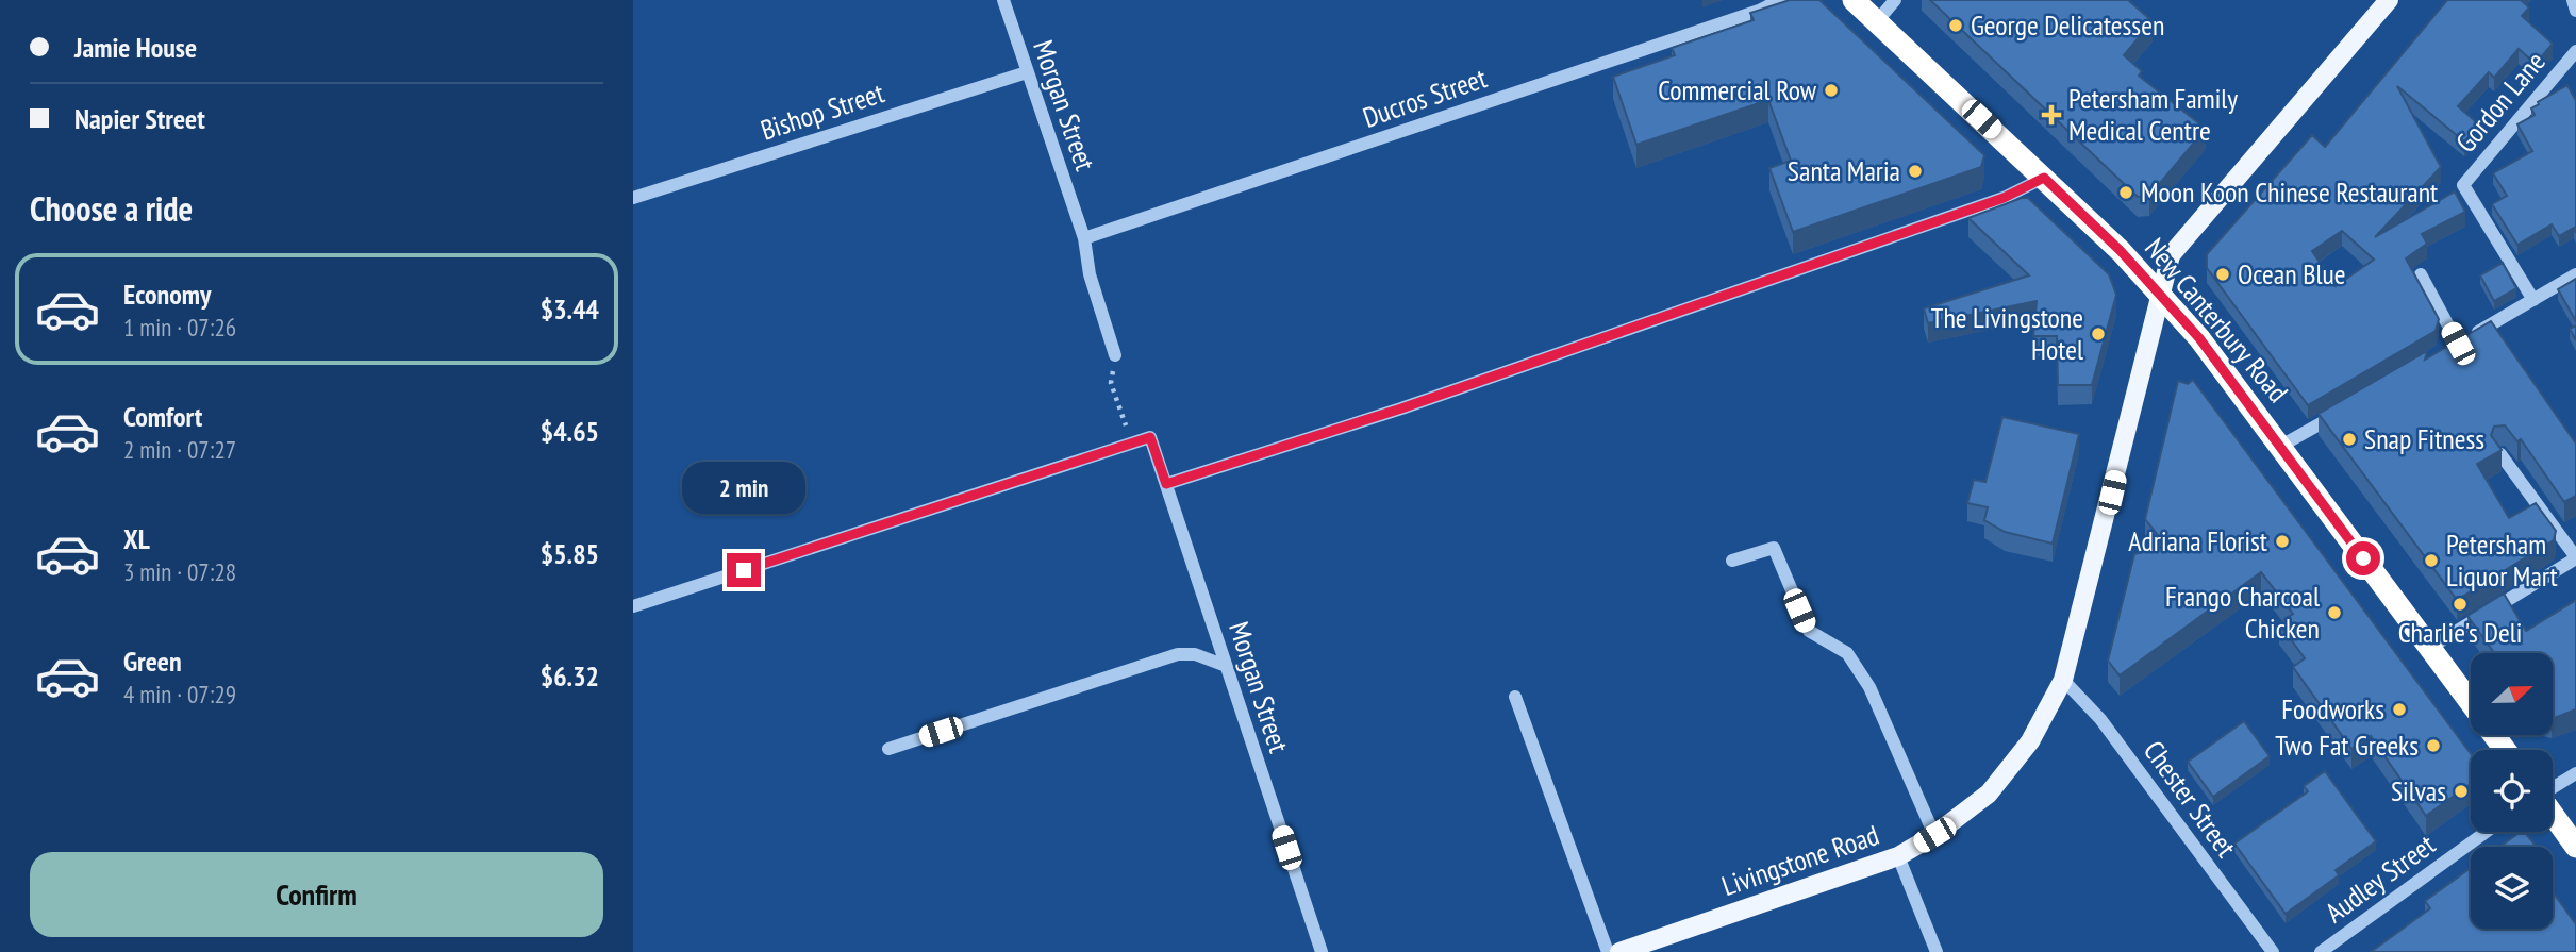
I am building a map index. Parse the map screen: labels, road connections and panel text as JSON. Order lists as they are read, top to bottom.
{
  "streets": {
    "highway": ["New Canterbury Road"],
    "main road": ["Livingstone Road"],
    "street": [
      "Ducros Street",
      "Gordon Lane",
      "Morgan Street",
      "Bishop Street",
      "Chester Street",
      "Audley Street"
    ]
  },
  "crossings": [
    ["Ducros Street", "Morgan Street"],
    ["Morgan Street", "Bishop Street"],
    ["New Canterbury Road", "Livingstone Road"],
    ["Chester Street", "Livingstone Road"]
  ],
  "places": {
    "other": [
      "George Delicatessen",
      "Commercial Row",
      "Santa Maria",
      "Moon Koon Chinese Restaurant",
      "Ocean Blue",
      "The Livingstone Hotel",
      "Snap Fitness",
      "Adriana Florist",
      "Petersham Liquor Mart",
      "Charlie's Deli",
      "Frango Charcoal Chicken",
      "Foodworks",
      "Two Fat Greeks",
      "Silvas"
    ],
    "health": ["Petersham Family Medical Centre"]
  },
  "north": "right",
  "page": {
    "banner": ["Jamie House", "Napier Street"],
    "heading": "Choose a ride",
    "list": [
      {
        "name": "Economy",
        "note": "1 min · 07:26",
        "value": "$3.44"
      },
      {
        "name": "Comfort",
        "note": "2 min · 07:27",
        "value": "$4.65"
      },
      {
        "name": "XL",
        "note": "3 min · 07:28",
        "value": "$5.85"
      },
      {
        "name": "Green",
        "note": "4 min · 07:29",
        "value": "$6.32"
      }
    ],
    "bubble": "2 min",
    "buttons": "Confirm"
  }
}
